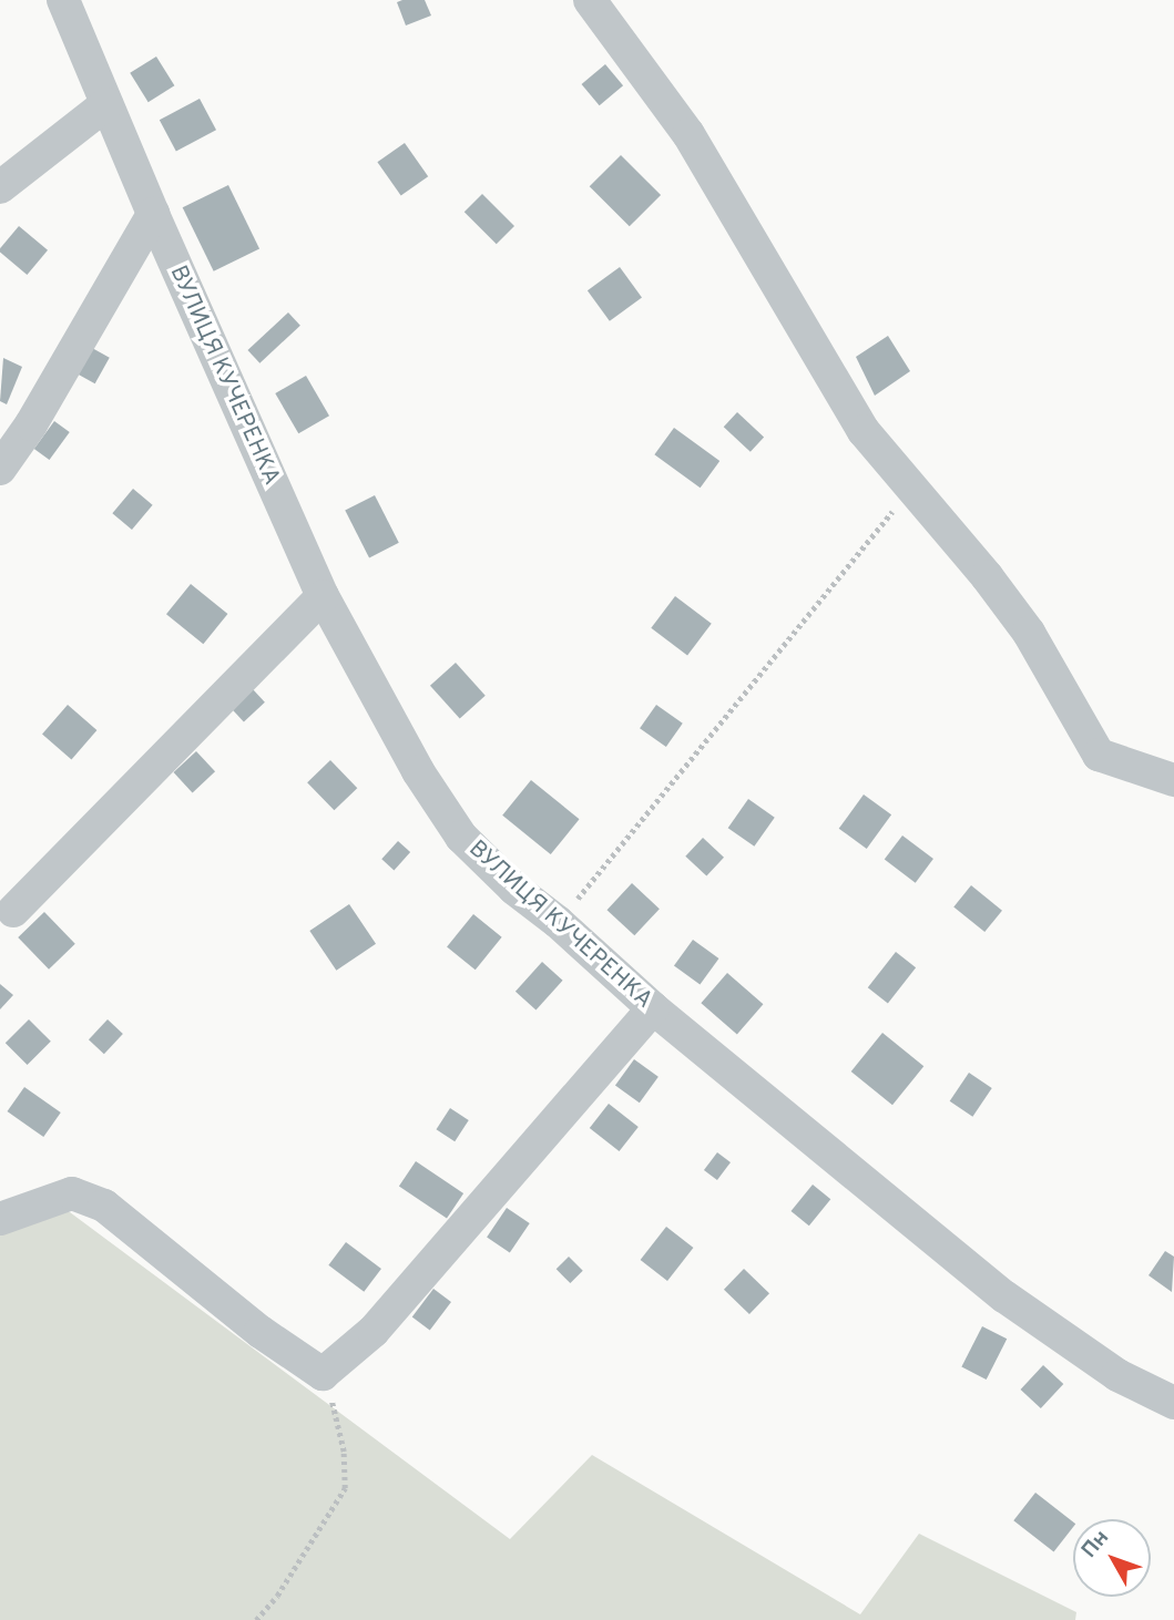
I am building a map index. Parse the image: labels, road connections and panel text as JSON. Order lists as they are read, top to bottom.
{
  "streets": {
    "street": ["ВУЛИЦЯ КУЧЕРЕНКА"]
  },
  "north": "top left"
}
